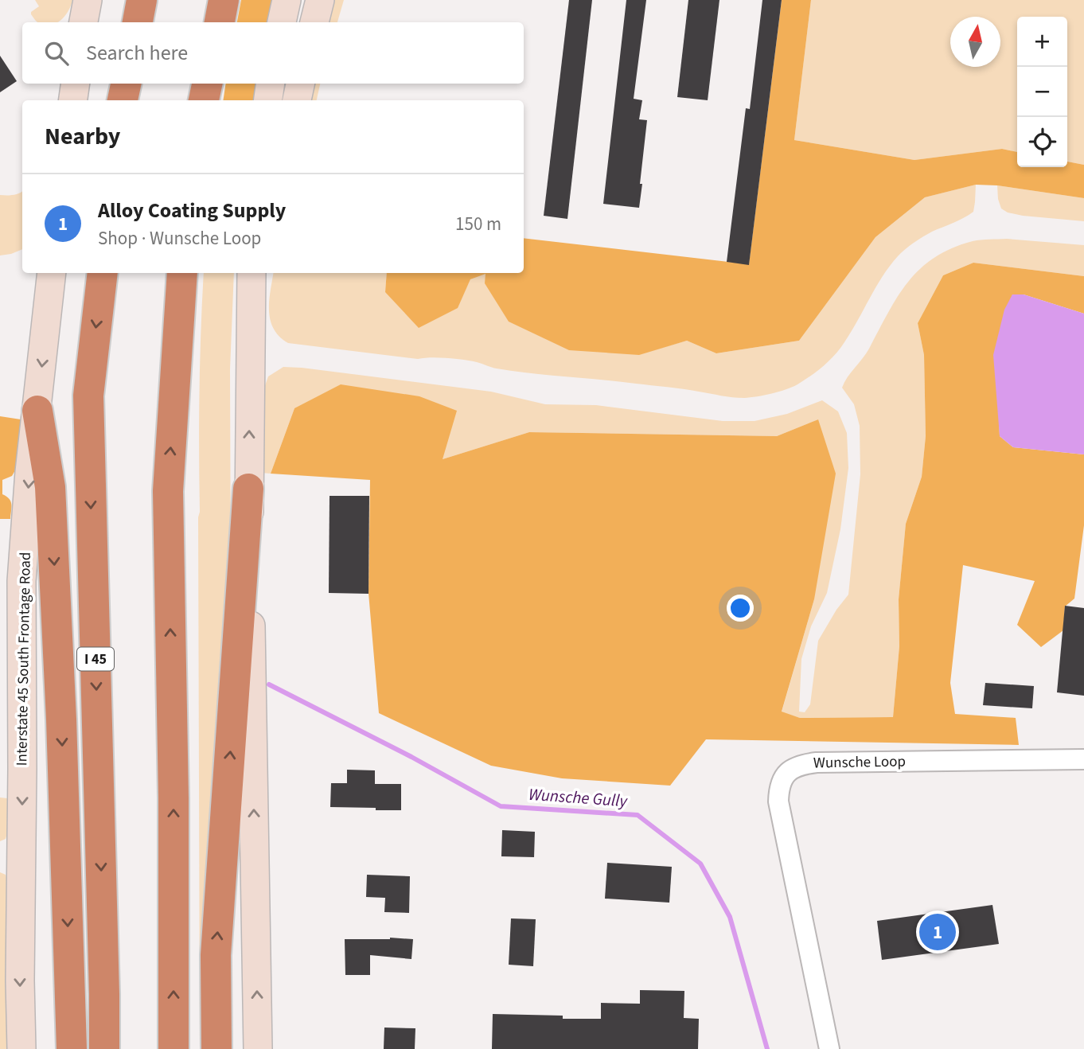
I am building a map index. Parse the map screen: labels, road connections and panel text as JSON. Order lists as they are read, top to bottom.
{
  "streets": {
    "highway": ["I 45"],
    "main road": ["Interstate 45 South Frontage Road"],
    "street": ["Wunsche Loop"]
  },
  "water": ["Wunsche Gully"],
  "north": "top",
  "page": {
    "map_buttons": ["+", "−"],
    "search": "Search here",
    "heading": "Nearby",
    "list": [
      {
        "mark": "1",
        "name": "Alloy Coating Supply",
        "note": "Shop · Wunsche Loop",
        "value": "150 m"
      }
    ],
    "pins": "1"
  }
}
